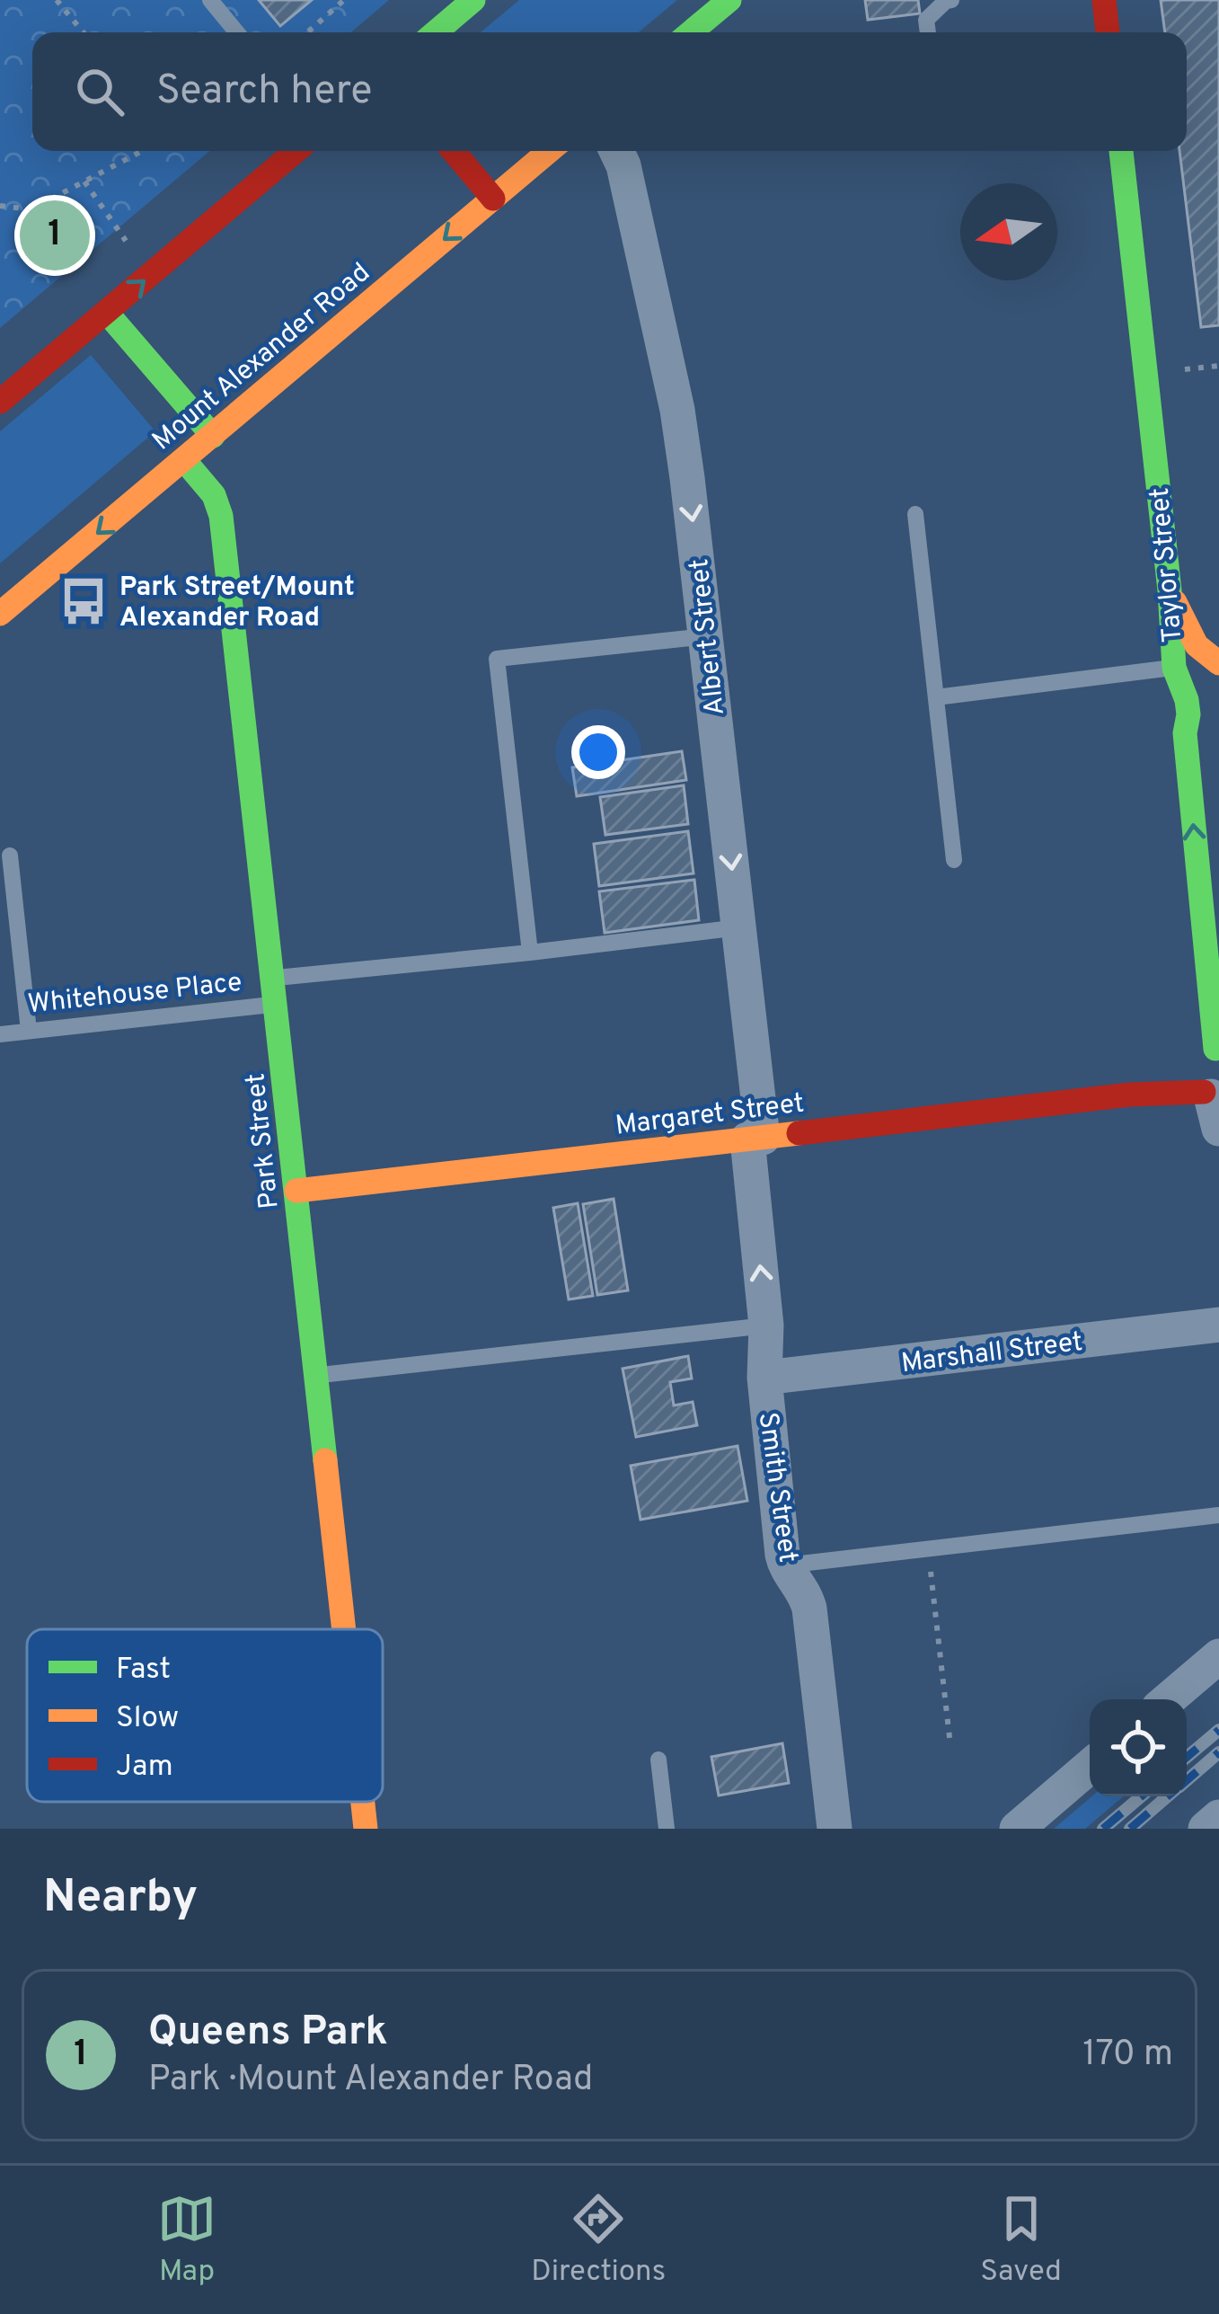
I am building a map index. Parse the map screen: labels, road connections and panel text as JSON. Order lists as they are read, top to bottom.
{
  "streets": {
    "street": [
      "Mount Alexander Road",
      "Taylor Street",
      "Albert Street",
      "Margaret Street",
      "Park Street",
      "Marshall Street",
      "Smith Street"
    ],
    "lane": ["Whitehouse Place"]
  },
  "crossings": [
    ["Mount Alexander Road", "Park Street"],
    ["Albert Street", "Margaret Street"],
    ["Albert Street", "Smith Street"],
    ["Whitehouse Place", "Park Street"],
    ["Margaret Street", "Park Street"],
    ["Margaret Street", "Smith Street"],
    ["Marshall Street", "Smith Street"]
  ],
  "one_way": ["Albert Street"],
  "places": {
    "bus stop": ["Park Street/Mount Alexander Road"]
  },
  "legend": ["Fast", "Slow", "Jam"],
  "north": "left",
  "page": {
    "search": "Search here",
    "pins": "1",
    "heading": "Nearby",
    "list": [
      {
        "mark": "1",
        "name": "Queens Park",
        "note": "Park · Mount Alexander Road",
        "value": "170 m"
      }
    ],
    "nav": ["Map", "Directions", "Saved"]
  }
}
